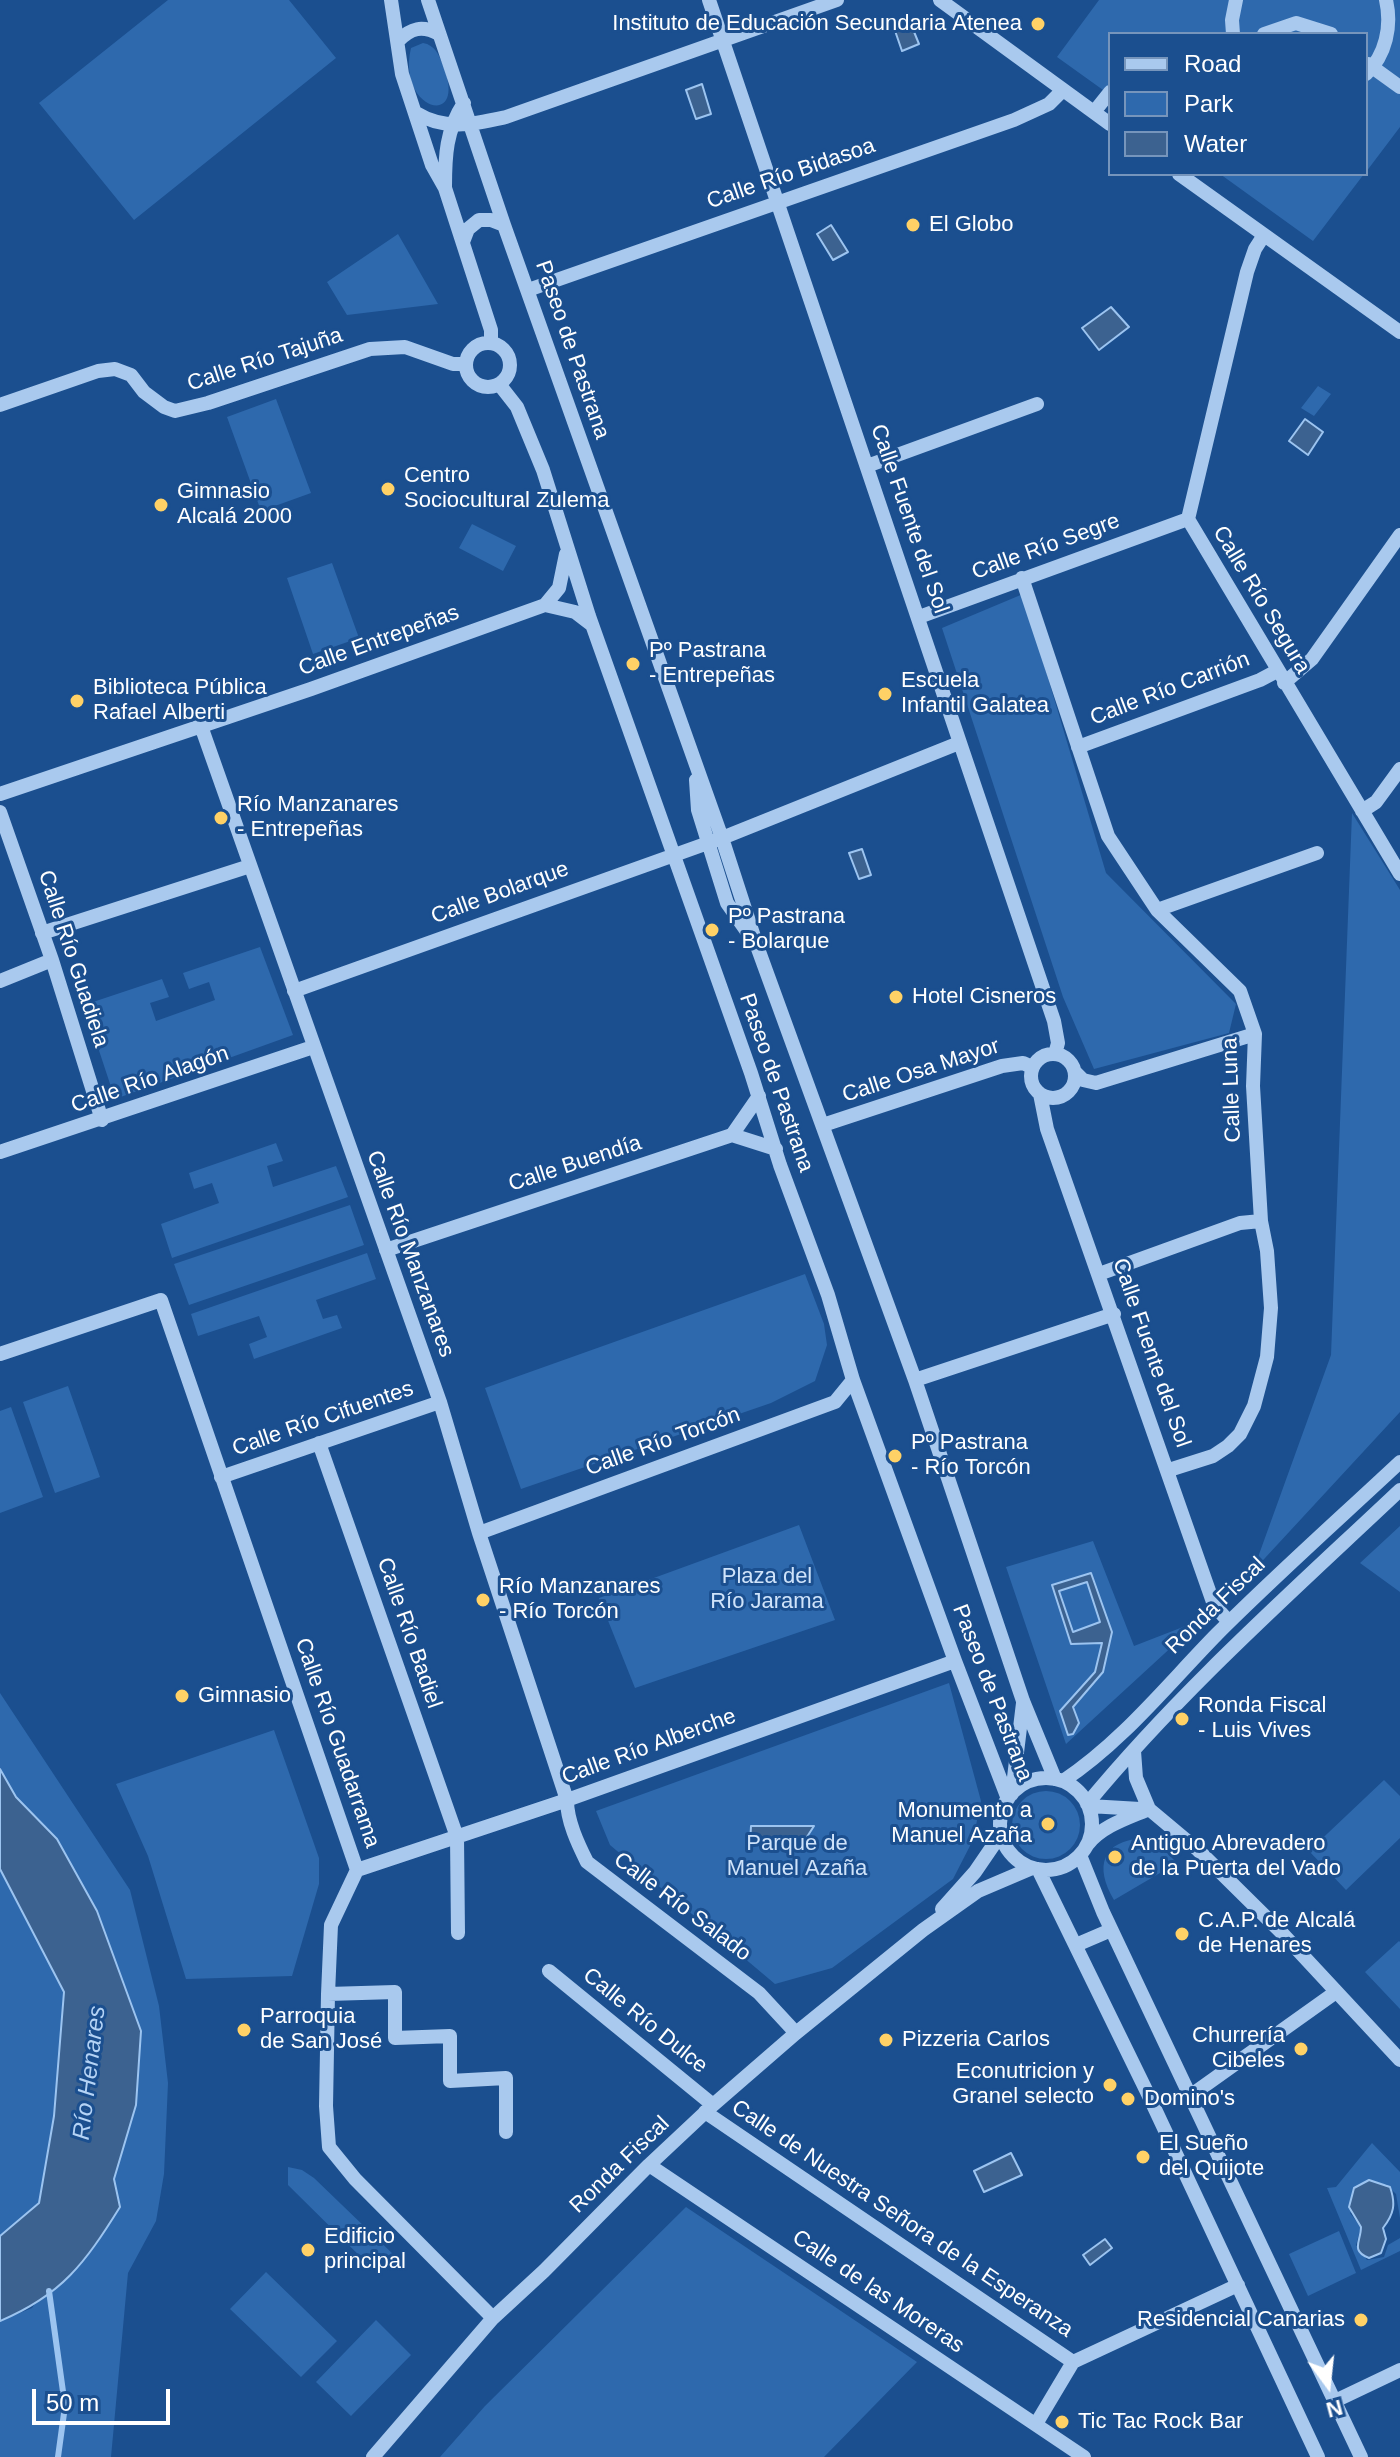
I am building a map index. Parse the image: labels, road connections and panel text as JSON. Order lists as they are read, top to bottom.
{
  "streets": {
    "street": [
      "Calle Río Bidasoa",
      "Paseo de Pastrana",
      "Calle Río Tajuña",
      "Calle Fuente del Sol",
      "Calle Río Segre",
      "Calle Río Segura",
      "Calle Entrepeñas",
      "Calle Río Carrión",
      "Calle Bolarque",
      "Calle Río Guadiela",
      "Calle Osa Mayor",
      "Calle Río Alagón",
      "Calle Luna",
      "Calle Buendía",
      "Calle Río Manzanares",
      "Calle Río Cifuentes",
      "Calle Río Torcón",
      "Ronda Fiscal",
      "Calle Río Badiel",
      "Calle Río Guadarrama",
      "Calle Río Alberche",
      "Calle Río Salado",
      "Calle Río Dulce",
      "Calle de Nuestra Señora de la Esperanza",
      "Calle de las Moreras"
    ]
  },
  "crossings": [
    ["Calle Río Bidasoa", "Paseo de Pastrana"],
    ["Calle Río Bidasoa", "Calle Fuente del Sol"],
    ["Paseo de Pastrana", "Calle Río Tajuña"],
    ["Paseo de Pastrana", "Calle Bolarque"],
    ["Paseo de Pastrana", "Calle Osa Mayor"],
    ["Paseo de Pastrana", "Calle Río Torcón"],
    ["Paseo de Pastrana", "Ronda Fiscal"],
    ["Paseo de Pastrana", "Calle Río Alberche"],
    ["Calle Fuente del Sol", "Calle Río Segre"],
    ["Calle Fuente del Sol", "Calle Bolarque"],
    ["Calle Fuente del Sol", "Calle Osa Mayor"],
    ["Calle Fuente del Sol", "Calle Luna"],
    ["Calle Fuente del Sol", "Ronda Fiscal"],
    ["Calle Río Segre", "Calle Río Segura"],
    ["Calle Río Segre", "Calle Luna"],
    ["Calle Río Segura", "Calle Río Carrión"],
    ["Calle Entrepeñas", "Calle Río Manzanares"],
    ["Calle Río Carrión", "Calle Luna"],
    ["Calle Bolarque", "Calle Río Manzanares"],
    ["Calle Río Guadiela", "Calle Río Alagón"],
    ["Calle Río Alagón", "Calle Río Manzanares"],
    ["Calle Buendía", "Calle Río Manzanares"],
    ["Calle Río Manzanares", "Calle Río Cifuentes"],
    ["Calle Río Manzanares", "Calle Río Torcón"],
    ["Calle Río Manzanares", "Calle Río Alberche"],
    ["Calle Río Manzanares", "Calle Río Salado"],
    ["Calle Río Cifuentes", "Calle Río Badiel"],
    ["Calle Río Cifuentes", "Calle Río Guadarrama"],
    ["Ronda Fiscal", "Calle Río Guadarrama"],
    ["Ronda Fiscal", "Calle Río Salado"],
    ["Ronda Fiscal", "Calle Río Dulce"],
    ["Ronda Fiscal", "Calle de Nuestra Señora de la Esperanza"],
    ["Ronda Fiscal", "Calle de las Moreras"],
    ["Calle Río Badiel", "Calle Río Alberche"],
    ["Calle Río Guadarrama", "Calle Río Alberche"],
    ["Calle Río Alberche", "Calle Río Salado"],
    ["Calle Río Dulce", "Calle de Nuestra Señora de la Esperanza"]
  ],
  "water": ["Río Henares"],
  "parks": ["Plaza del Río Jarama", "Parque de Manuel Azaña"],
  "places": [
    "Instituto de Educación Secundaria Atenea",
    "El Globo",
    "Centro Sociocultural Zulema",
    "Gimnasio Alcalá 2000",
    "Pº Pastrana - Entrepeñas",
    "Escuela Infantil Galatea",
    "Biblioteca Pública Rafael Alberti",
    "Río Manzanares - Entrepeñas",
    "Pº Pastrana - Bolarque",
    "Hotel Cisneros",
    "Pº Pastrana - Río Torcón",
    "Río Manzanares - Río Torcón",
    "Gimnasio",
    "Ronda Fiscal - Luis Vives",
    "Monumento a Manuel Azaña",
    "Antiguo Abrevadero de la Puerta del Vado",
    "C.A.P. de Alcalá de Henares",
    "Parroquia de San José",
    "Pizzeria Carlos",
    "Churrería Cibeles",
    "Econutricion y Granel selecto",
    "Domino's",
    "El Sueño del Quijote",
    "Edificio principal",
    "Residencial Canarias",
    "Tic Tac Rock Bar"
  ],
  "legend": ["Road", "Park", "Water"],
  "scale_bar": "50 m",
  "north": "bottom"
}
